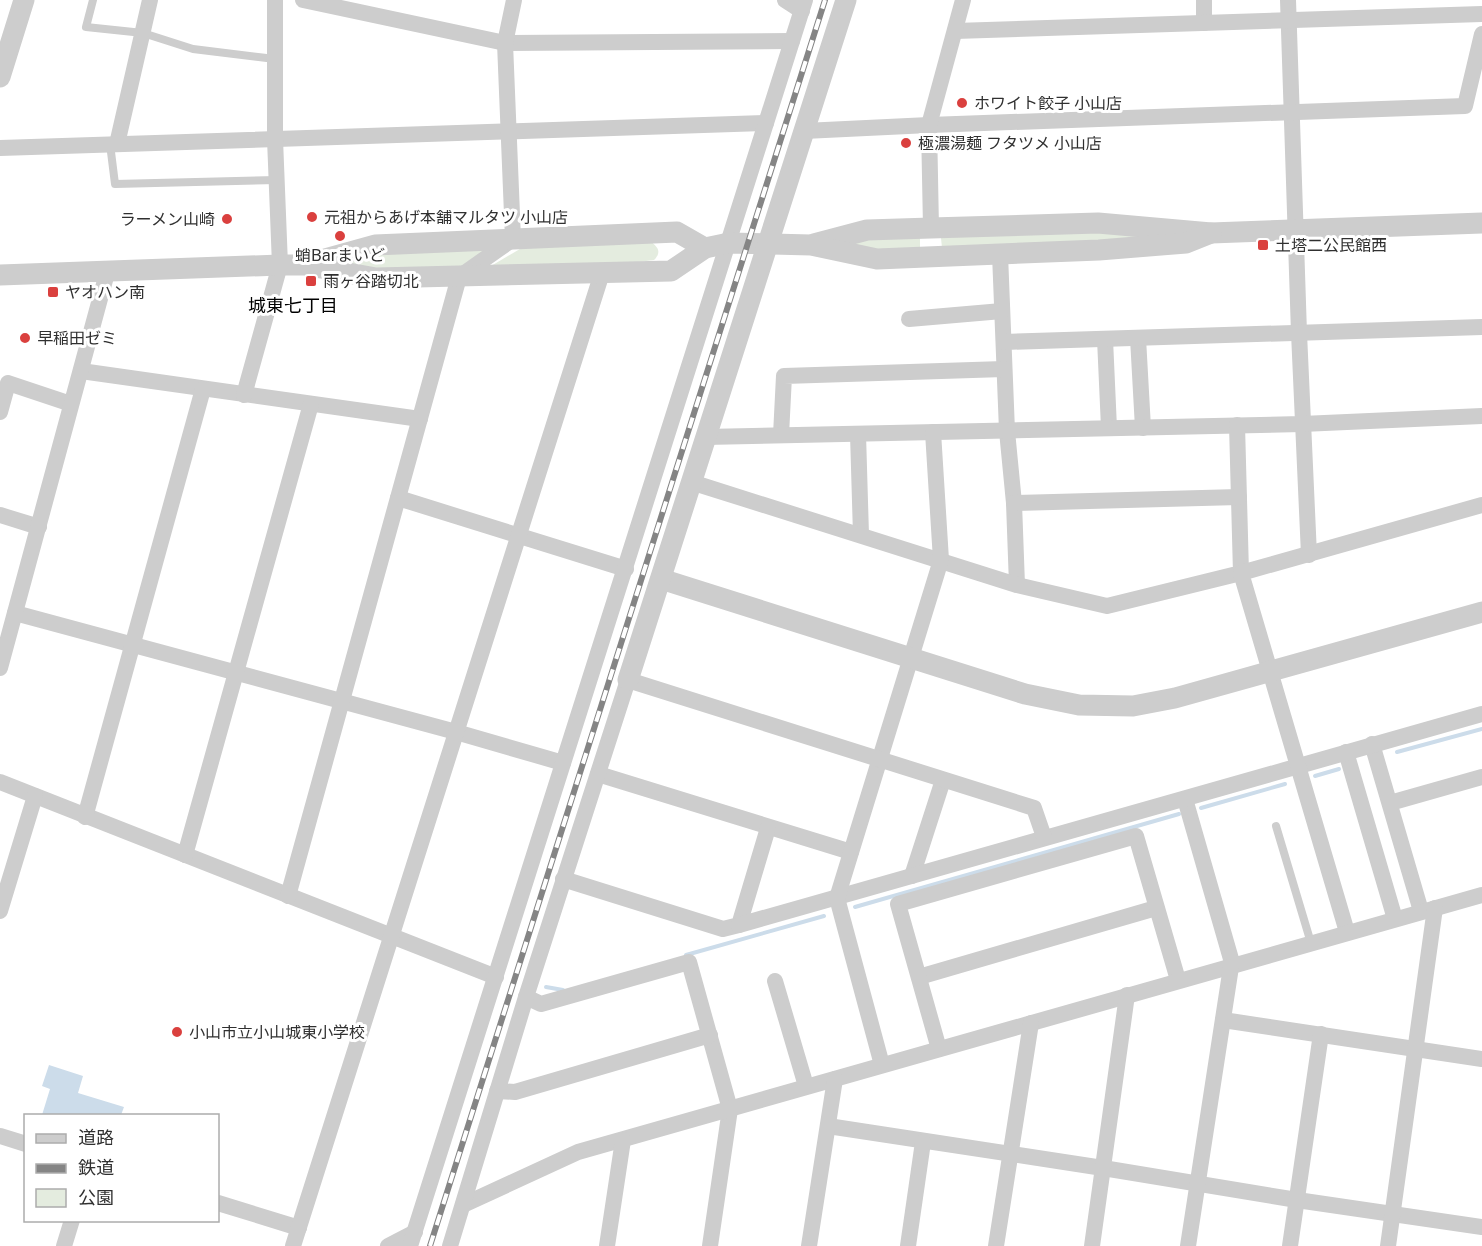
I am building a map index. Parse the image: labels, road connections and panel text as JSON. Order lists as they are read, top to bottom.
{
  "districts": ["城東七丁目"],
  "places": {
    "other": [
      "ホワイト餃子 小山店",
      "極濃湯麺 フタツメ 小山店",
      "元祖からあげ本舗マルタツ 小山店",
      "ラーメン山崎",
      "蛸Barまいど",
      "早稲田ゼミ",
      "小山市立小山城東小学校"
    ],
    "transit": ["土塔二公民館西", "雨ヶ谷踏切北", "ヤオハン南"]
  },
  "legend": ["道路", "鉄道", "公園"]
}
